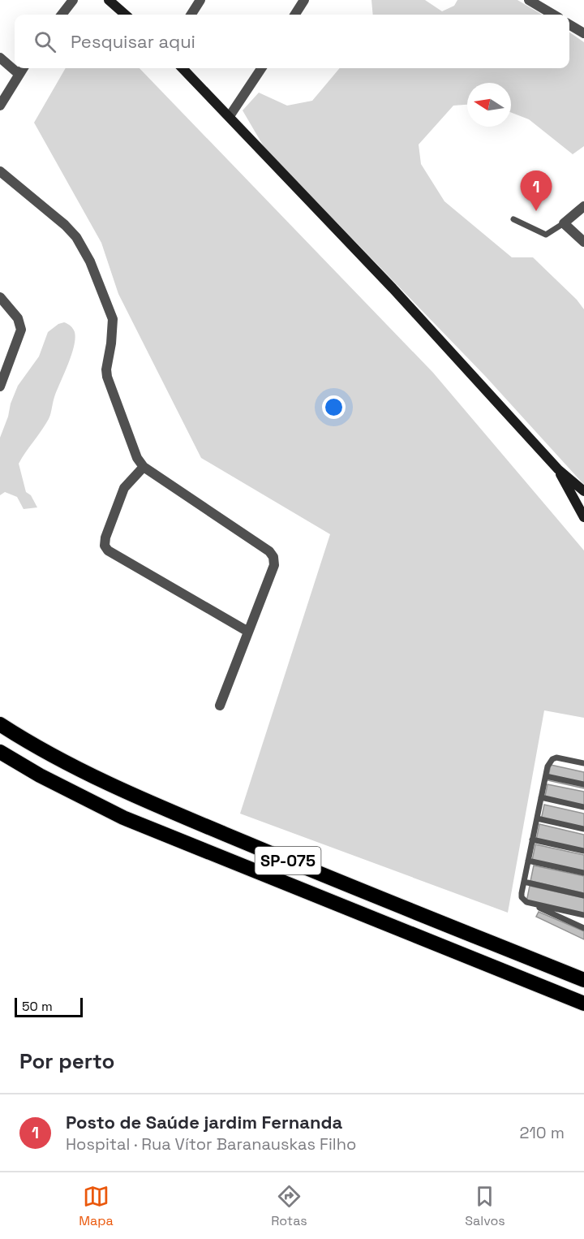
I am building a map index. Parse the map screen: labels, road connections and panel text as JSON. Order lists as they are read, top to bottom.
{
  "streets": {
    "highway": ["SP-075"]
  },
  "scale_bar": "50 m",
  "north": "left",
  "page": {
    "search": "Pesquisar aqui",
    "pins": "1",
    "scale": "50 m",
    "heading": "Por perto",
    "list": [
      {
        "mark": "1",
        "name": "Posto de Saúde jardim Fernanda",
        "note": "Hospital · Rua Vítor Baranauskas Filho",
        "value": "210 m"
      }
    ],
    "nav": ["Mapa", "Rotas", "Salvos"]
  }
}
